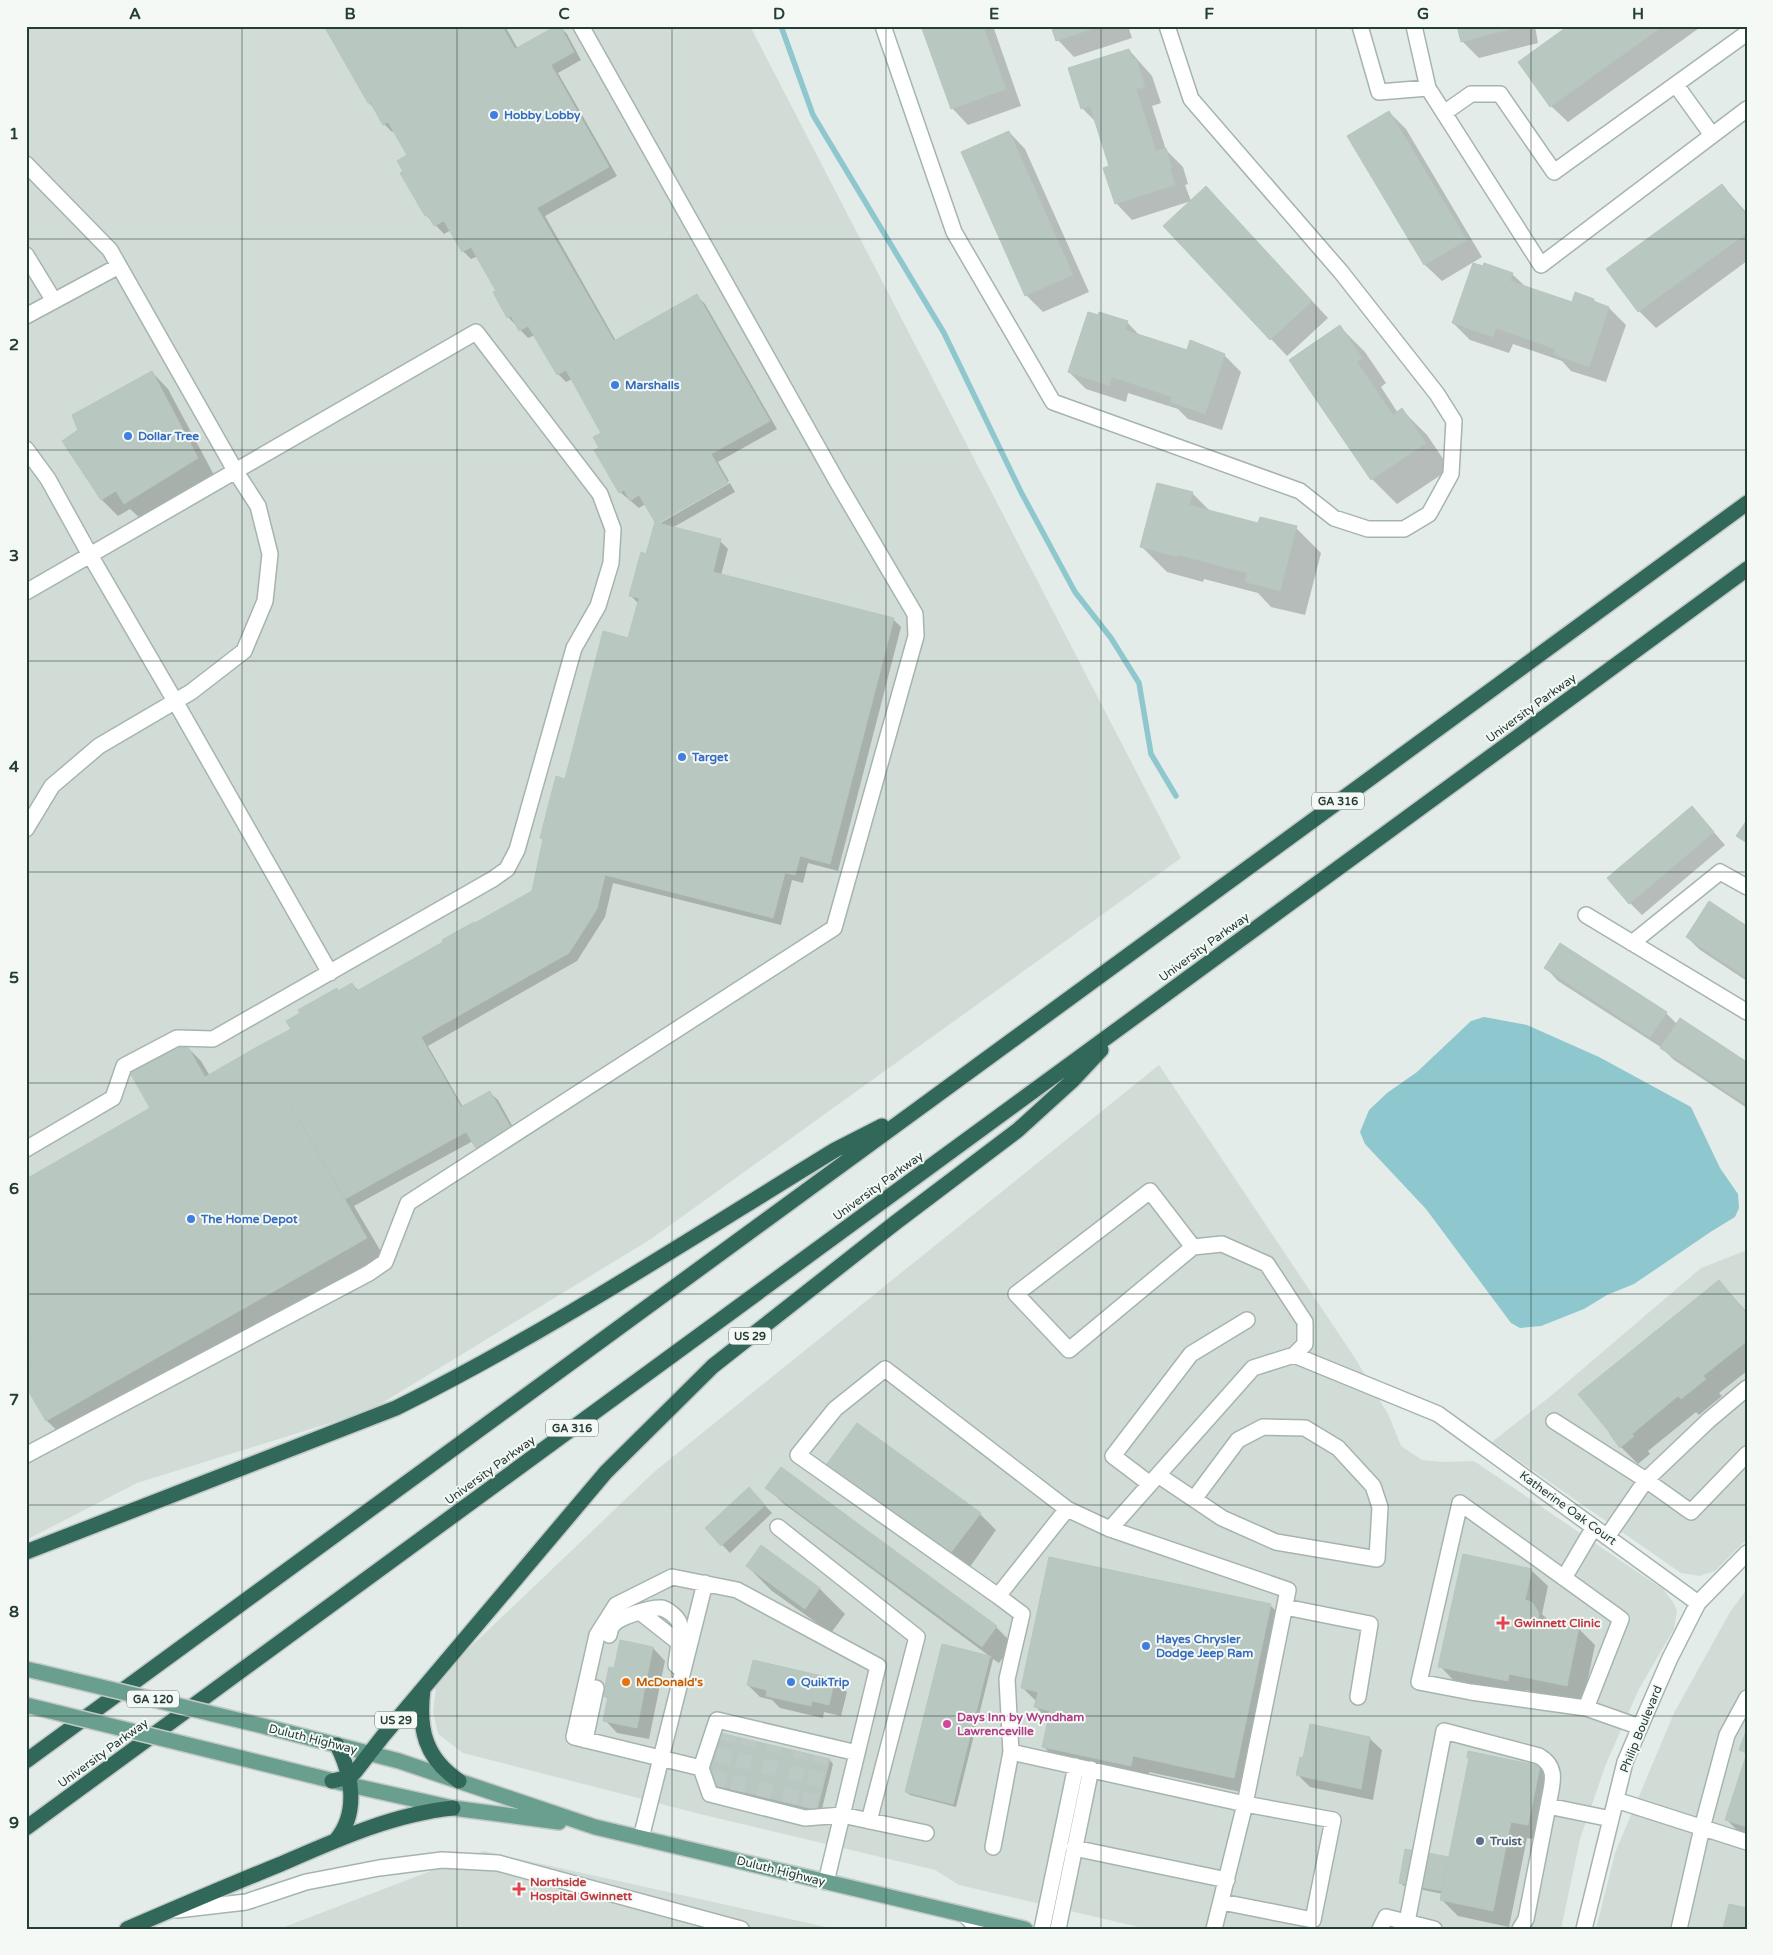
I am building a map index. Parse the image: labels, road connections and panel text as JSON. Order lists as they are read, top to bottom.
{
  "streets": {
    "highway": ["University Parkway", "GA 316", "US 29"],
    "main road": ["GA 120", "Duluth Highway"],
    "street": ["Katherine Oak Court", "Philip Boulevard"]
  },
  "crossings": [
    ["University Parkway", "US 29"],
    ["US 29", "Duluth Highway"],
    ["Katherine Oak Court", "Philip Boulevard"]
  ],
  "places": {
    "other": [
      "Hobby Lobby",
      "Marshalls",
      "Dollar Tree",
      "Target",
      "The Home Depot",
      "Hayes Chrysler Dodge Jeep Ram",
      "McDonald's",
      "QuikTrip",
      "Days Inn by Wyndham Lawrenceville",
      "Truist"
    ],
    "health": ["Gwinnett Clinic", "Northside Hospital Gwinnett"]
  },
  "grid": {
    "columns": [
      "A",
      "B",
      "C",
      "D",
      "E",
      "F",
      "G",
      "H"
    ],
    "rows": [
      "1",
      "2",
      "3",
      "4",
      "5",
      "6",
      "7",
      "8",
      "9"
    ]
  }
}
